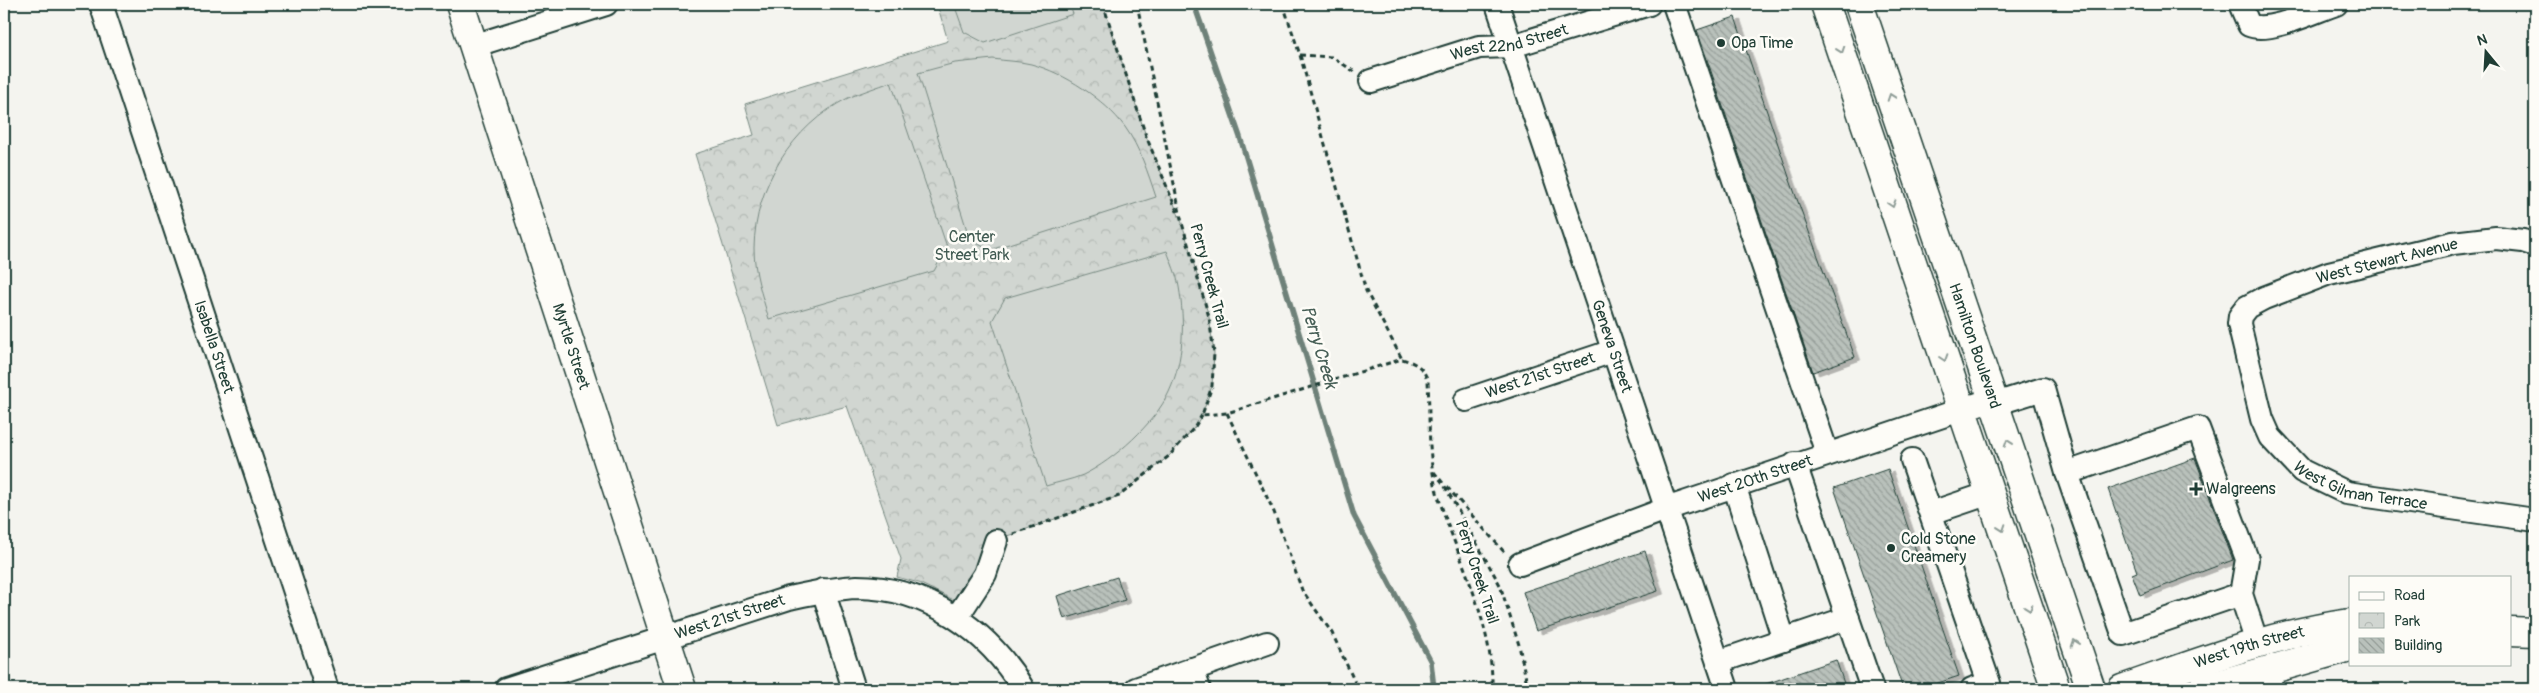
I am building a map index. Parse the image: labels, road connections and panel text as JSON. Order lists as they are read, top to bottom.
{
  "streets": {
    "main road": ["Hamilton Boulevard", "Myrtle Street", "West 19th Street"],
    "street": [
      "West 22nd Street",
      "West Stewart Avenue",
      "Isabella Street",
      "Geneva Street",
      "West 21st Street",
      "West 20th Street",
      "West Gilman Terrace"
    ],
    "path": ["Perry Creek Trail"]
  },
  "crossings": [
    ["West 22nd Street", "Geneva Street"],
    ["West Stewart Avenue", "West Gilman Terrace"],
    ["Hamilton Boulevard", "West 20th Street"],
    ["Myrtle Street", "West 21st Street"],
    ["Geneva Street", "West 21st Street"],
    ["Geneva Street", "West 20th Street"]
  ],
  "water": ["Perry Creek"],
  "parks": ["Center Street Park"],
  "places": {
    "other": ["Opa Time", "Cold Stone Creamery"],
    "health": ["Walgreens"]
  },
  "legend": ["Road", "Park", "Building"],
  "north": "top"
}
